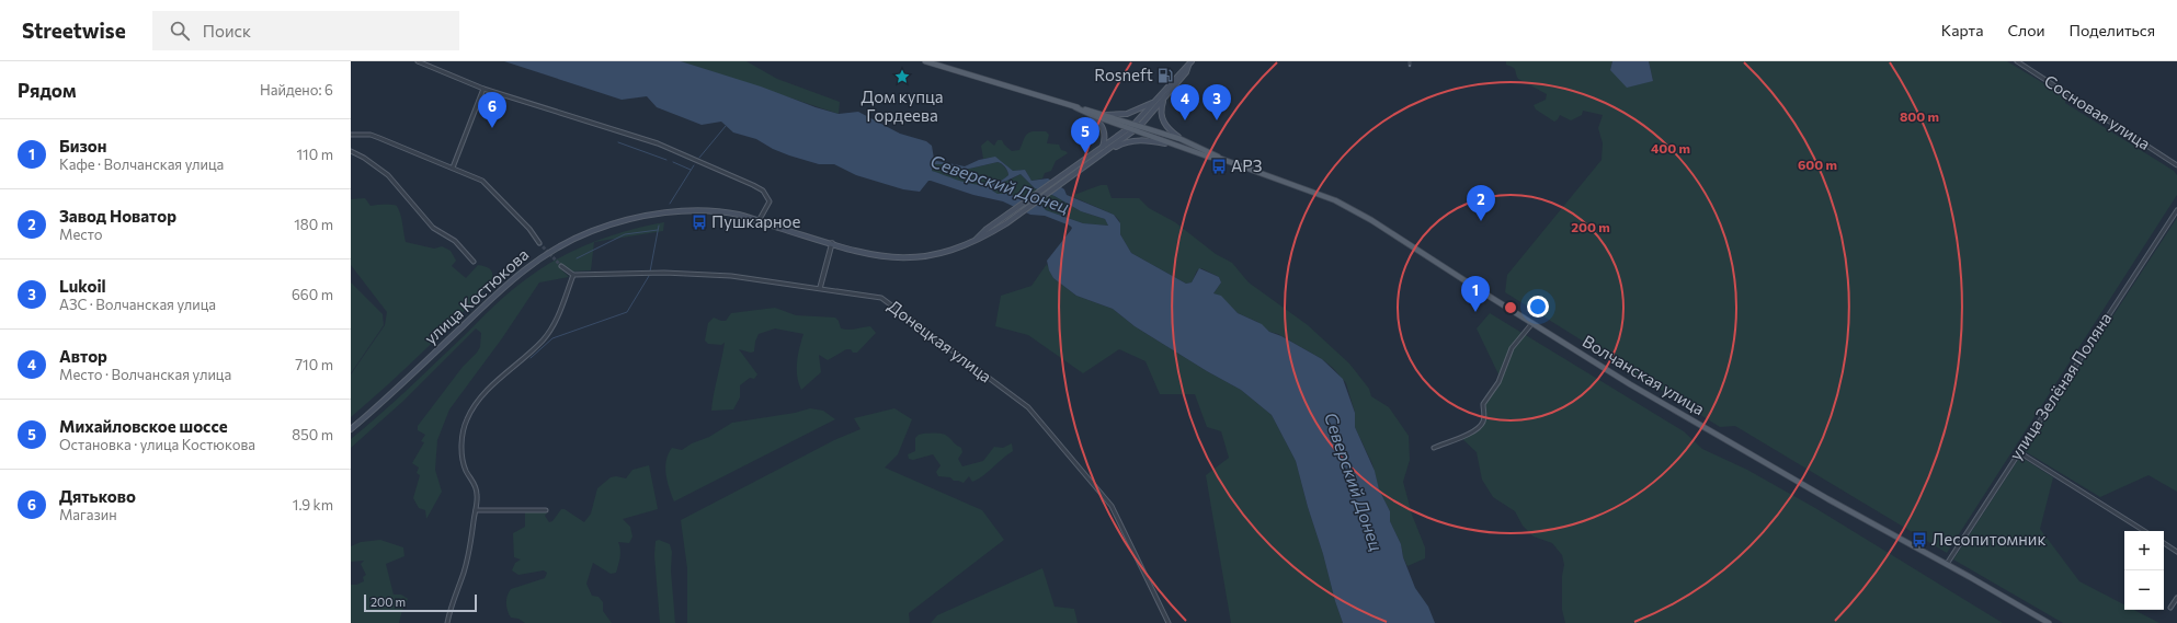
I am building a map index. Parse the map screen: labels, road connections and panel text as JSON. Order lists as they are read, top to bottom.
{
  "streets": {
    "main road": ["улица Костюкова", "Волчанская улица"],
    "street": ["Сосновая улица", "Донецкая улица", "улица Зелёная Поляна"]
  },
  "crossings": [
    ["улица Костюкова", "Волчанская улица"],
    ["Волчанская улица", "улица Зелёная Поляна"]
  ],
  "water": ["Северский Донец"],
  "places": {
    "fuel station": ["Rosneft"],
    "place": ["Дом купца Гордеева"],
    "bus stop": ["АРЗ", "Пушкарное", "Лесопитомник"]
  },
  "scale_bar": "200 m",
  "page": {
    "header": "Streetwise",
    "search": "Поиск",
    "nav": ["Карта", "Слои", "Поделиться"],
    "heading": ["Рядом", "Найдено: 6"],
    "pins": [
      "3",
      "4",
      "6",
      "5",
      "2",
      "1"
    ],
    "list": [
      {
        "mark": "1",
        "name": "Бизон",
        "note": "Кафе · Волчанская улица",
        "value": "110 m"
      },
      {
        "mark": "2",
        "name": "Завод Новатор",
        "note": "Место",
        "value": "180 m"
      },
      {
        "mark": "3",
        "name": "Lukoil",
        "note": "АЗС · Волчанская улица",
        "value": "660 m"
      },
      {
        "mark": "4",
        "name": "Автор",
        "note": "Место · Волчанская улица",
        "value": "710 m"
      },
      {
        "mark": "5",
        "name": "Михайловское шоссе",
        "note": "Остановка · улица Костюкова",
        "value": "850 m"
      },
      {
        "mark": "6",
        "name": "Дятьково",
        "note": "Магазин",
        "value": "1.9 km"
      }
    ],
    "map_buttons": ["+", "−"],
    "scale": "200 m"
  },
  "rings": [
    "800 m",
    "400 m",
    "600 m",
    "200 m"
  ]
}
